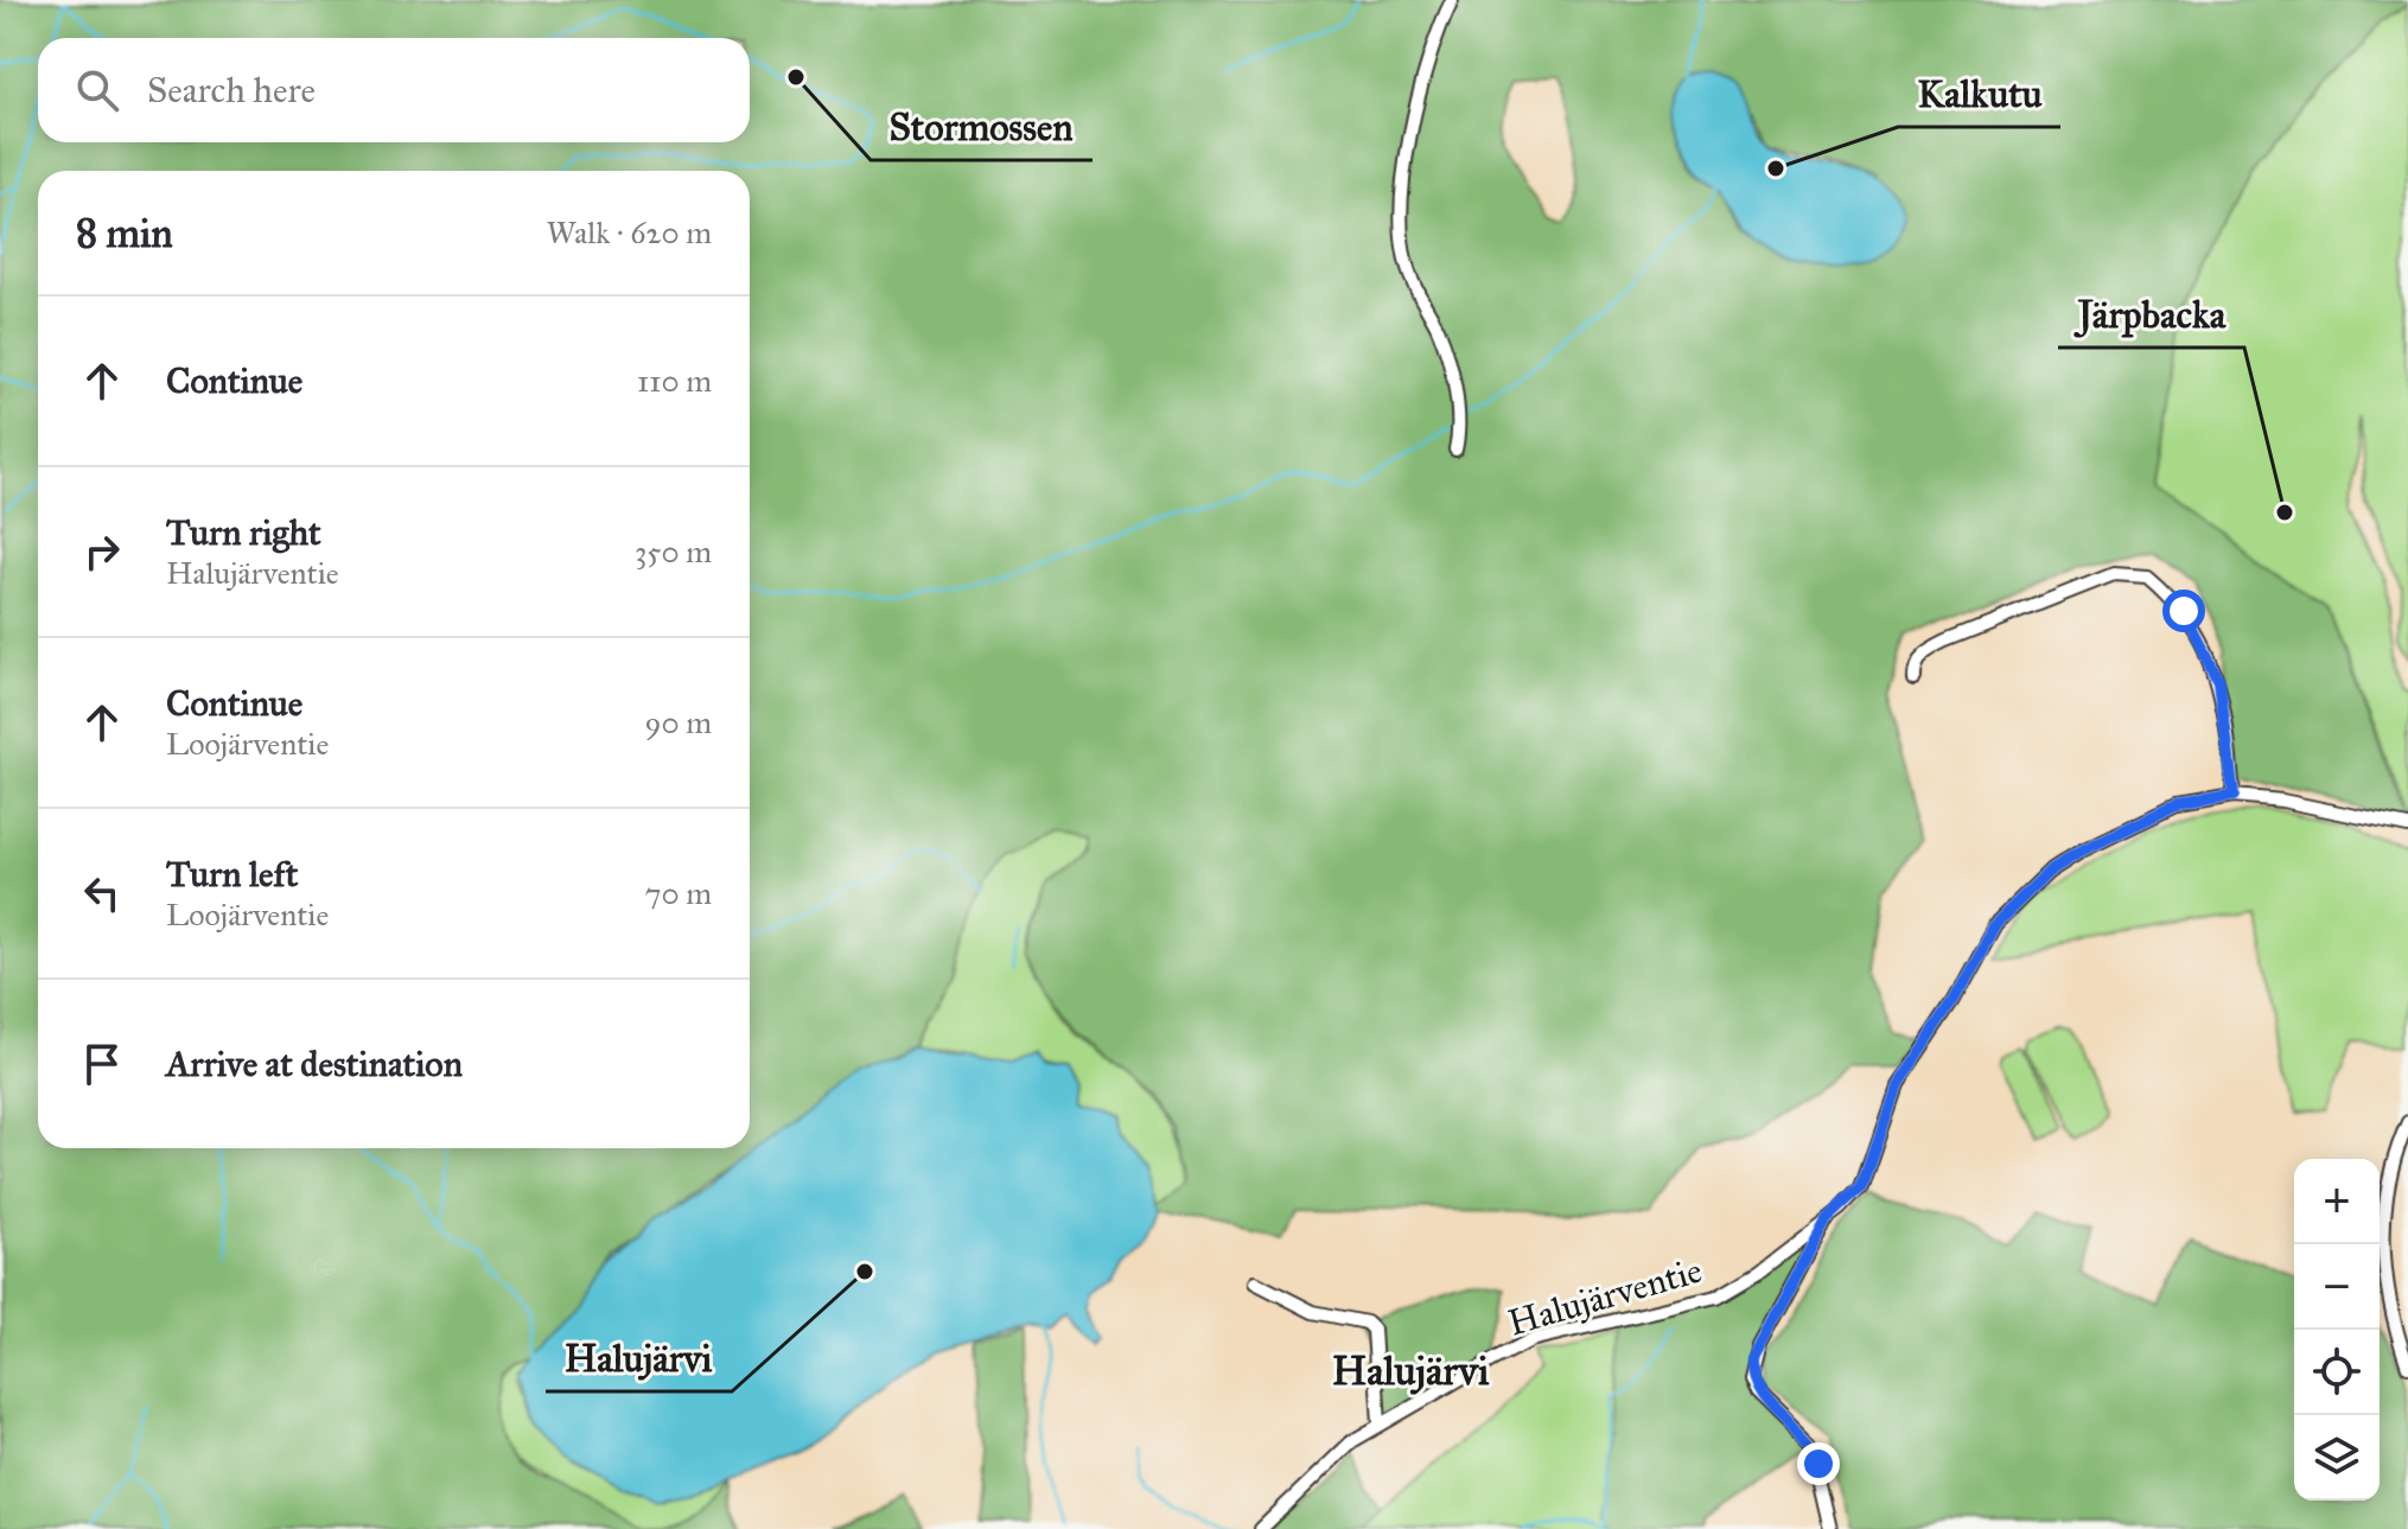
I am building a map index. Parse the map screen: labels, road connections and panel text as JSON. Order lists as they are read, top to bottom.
{
  "streets": {
    "street": ["Halujärventie"]
  },
  "districts": ["Halujärvi"],
  "places": [
    "Stormossen",
    "Kalkutu",
    "Järpbacka",
    "Halujärvi"
  ],
  "page": {
    "search": "Search here",
    "heading": ["8 min", "Walk · 620 m"],
    "list": [
      ["Continue", "110 m"],
      ["Turn right", "Halujärventie", "350 m"],
      ["Continue", "Loojärventie", "90 m"],
      ["Turn left", "Loojärventie", "70 m"],
      "Arrive at destination"
    ],
    "map_buttons": ["+", "−"]
  }
}
